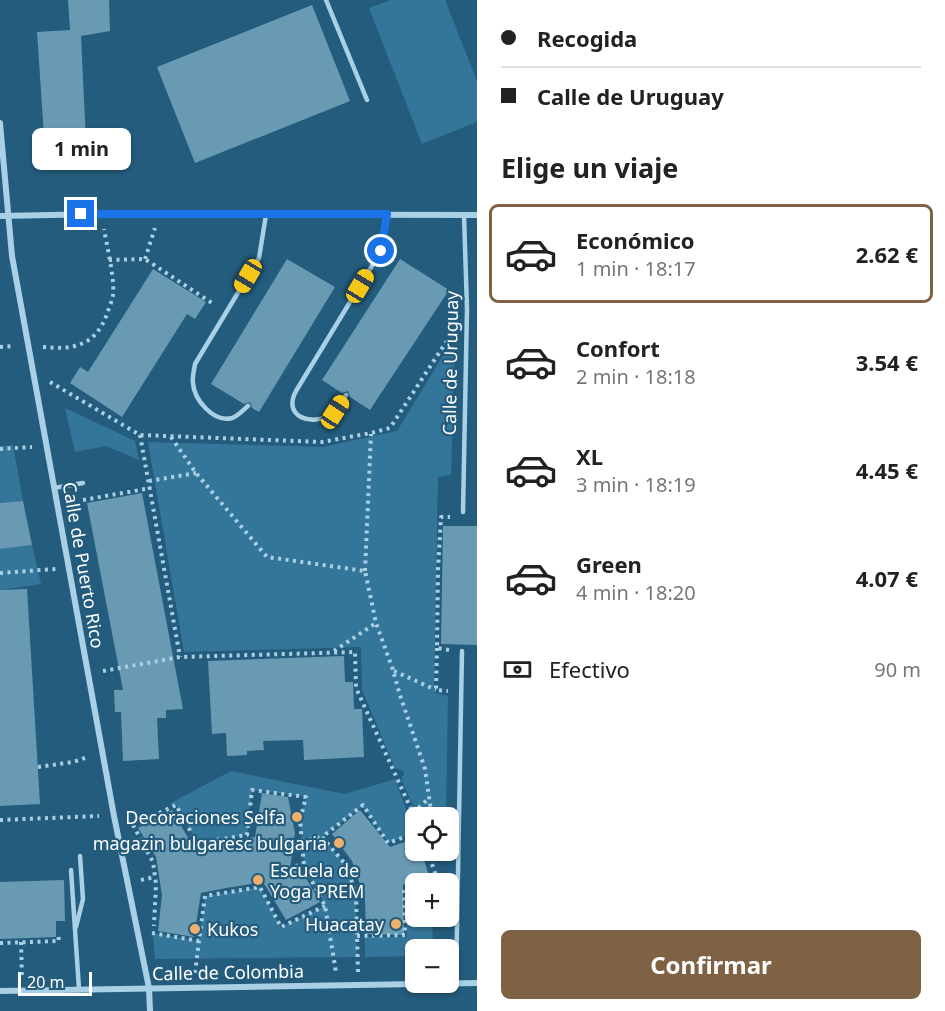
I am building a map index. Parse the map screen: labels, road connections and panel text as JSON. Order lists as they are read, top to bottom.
{
  "streets": {
    "street": ["Calle de Puerto Rico", "Calle de Colombia"],
    "lane": ["Calle de Uruguay"]
  },
  "crossings": [
    ["Calle de Puerto Rico", "Calle de Colombia"]
  ],
  "places": [
    "Decoraciones Selfa",
    "magazin bulgaresc bulgaria",
    "Escuela de Yoga PREM",
    "Huacatay",
    "Kukos"
  ],
  "scale_bar": "20 m",
  "page": {
    "banner": ["Recogida", "Calle de Uruguay"],
    "bubble": "1 min",
    "heading": "Elige un viaje",
    "list": [
      {
        "name": "Económico",
        "note": "1 min · 18:17",
        "value": "2.62 €"
      },
      {
        "name": "Confort",
        "note": "2 min · 18:18",
        "value": "3.54 €"
      },
      {
        "name": "XL",
        "note": "3 min · 18:19",
        "value": "4.45 €"
      },
      {
        "name": "Green",
        "note": "4 min · 18:20",
        "value": "4.07 €"
      }
    ],
    "pay": ["Efectivo", "90 m"],
    "map_buttons": ["+", "−"],
    "buttons": "Confirmar",
    "scale": "20 m"
  }
}
